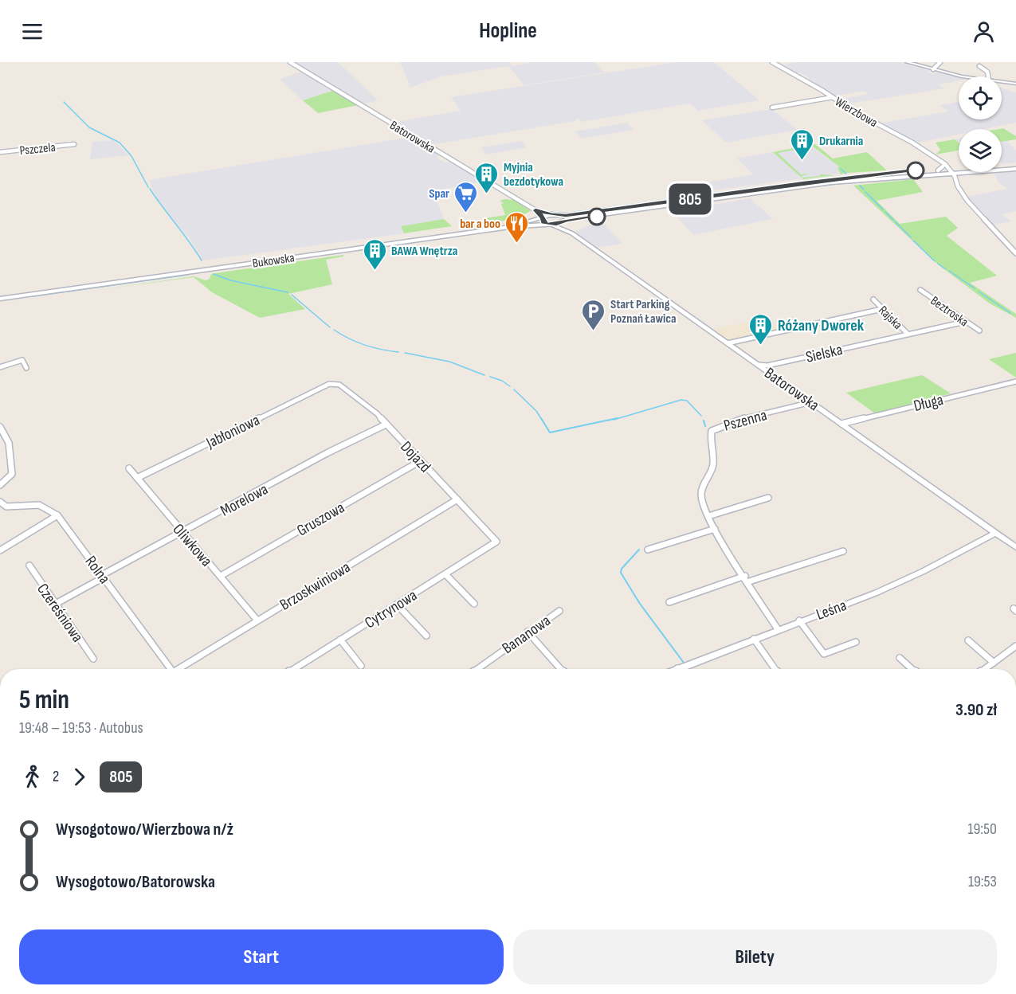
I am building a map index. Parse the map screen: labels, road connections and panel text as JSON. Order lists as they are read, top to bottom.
{
  "streets": {
    "main road": ["Bukowska"],
    "street": [
      "Wierzbowa",
      "Batorowska",
      "Pszczela",
      "Beztroska",
      "Rajska",
      "Sielska",
      "Długa",
      "Pszenna",
      "Jabłoniowa",
      "Dojazd",
      "Morelowa",
      "Gruszowa",
      "Oliwkowa",
      "Rolna",
      "Brzoskwiniowa",
      "Cytrynowa",
      "Leśna",
      "Czereśniowa",
      "Bananowa"
    ]
  },
  "crossings": [
    ["Batorowska", "Bukowska"],
    ["Batorowska", "Sielska"],
    ["Batorowska", "Długa"],
    ["Batorowska", "Pszenna"],
    ["Batorowska", "Leśna"],
    ["Beztroska", "Sielska"],
    ["Rajska", "Sielska"],
    ["Pszenna", "Leśna"],
    ["Jabłoniowa", "Dojazd"],
    ["Jabłoniowa", "Oliwkowa"],
    ["Dojazd", "Morelowa"],
    ["Dojazd", "Gruszowa"],
    ["Dojazd", "Brzoskwiniowa"],
    ["Dojazd", "Cytrynowa"],
    ["Morelowa", "Oliwkowa"],
    ["Morelowa", "Rolna"],
    ["Morelowa", "Czereśniowa"],
    ["Gruszowa", "Oliwkowa"],
    ["Oliwkowa", "Brzoskwiniowa"]
  ],
  "places": {
    "building": [
      "Drukarnia",
      "Myjnia bezdotykowa",
      "BAWA Wnętrza",
      "Różany Dworek"
    ],
    "supermarket": ["Spar"],
    "restaurant": ["bar a boo"],
    "parking": ["Start Parking Poznań Ławica"]
  },
  "lines": ["bus line 805"],
  "page": {
    "header": "Hopline",
    "on_map": "805",
    "heading": ["5 min", "19:48 – 19:53 · Autobus", "3.90 zł"],
    "legs": ["2", "805"],
    "list": [
      {
        "name": "Wysogotowo/Wierzbowa n/ż",
        "value": "19:50"
      },
      {
        "name": "Wysogotowo/Batorowska",
        "value": "19:53"
      }
    ],
    "buttons": ["Start", "Bilety"]
  }
}
